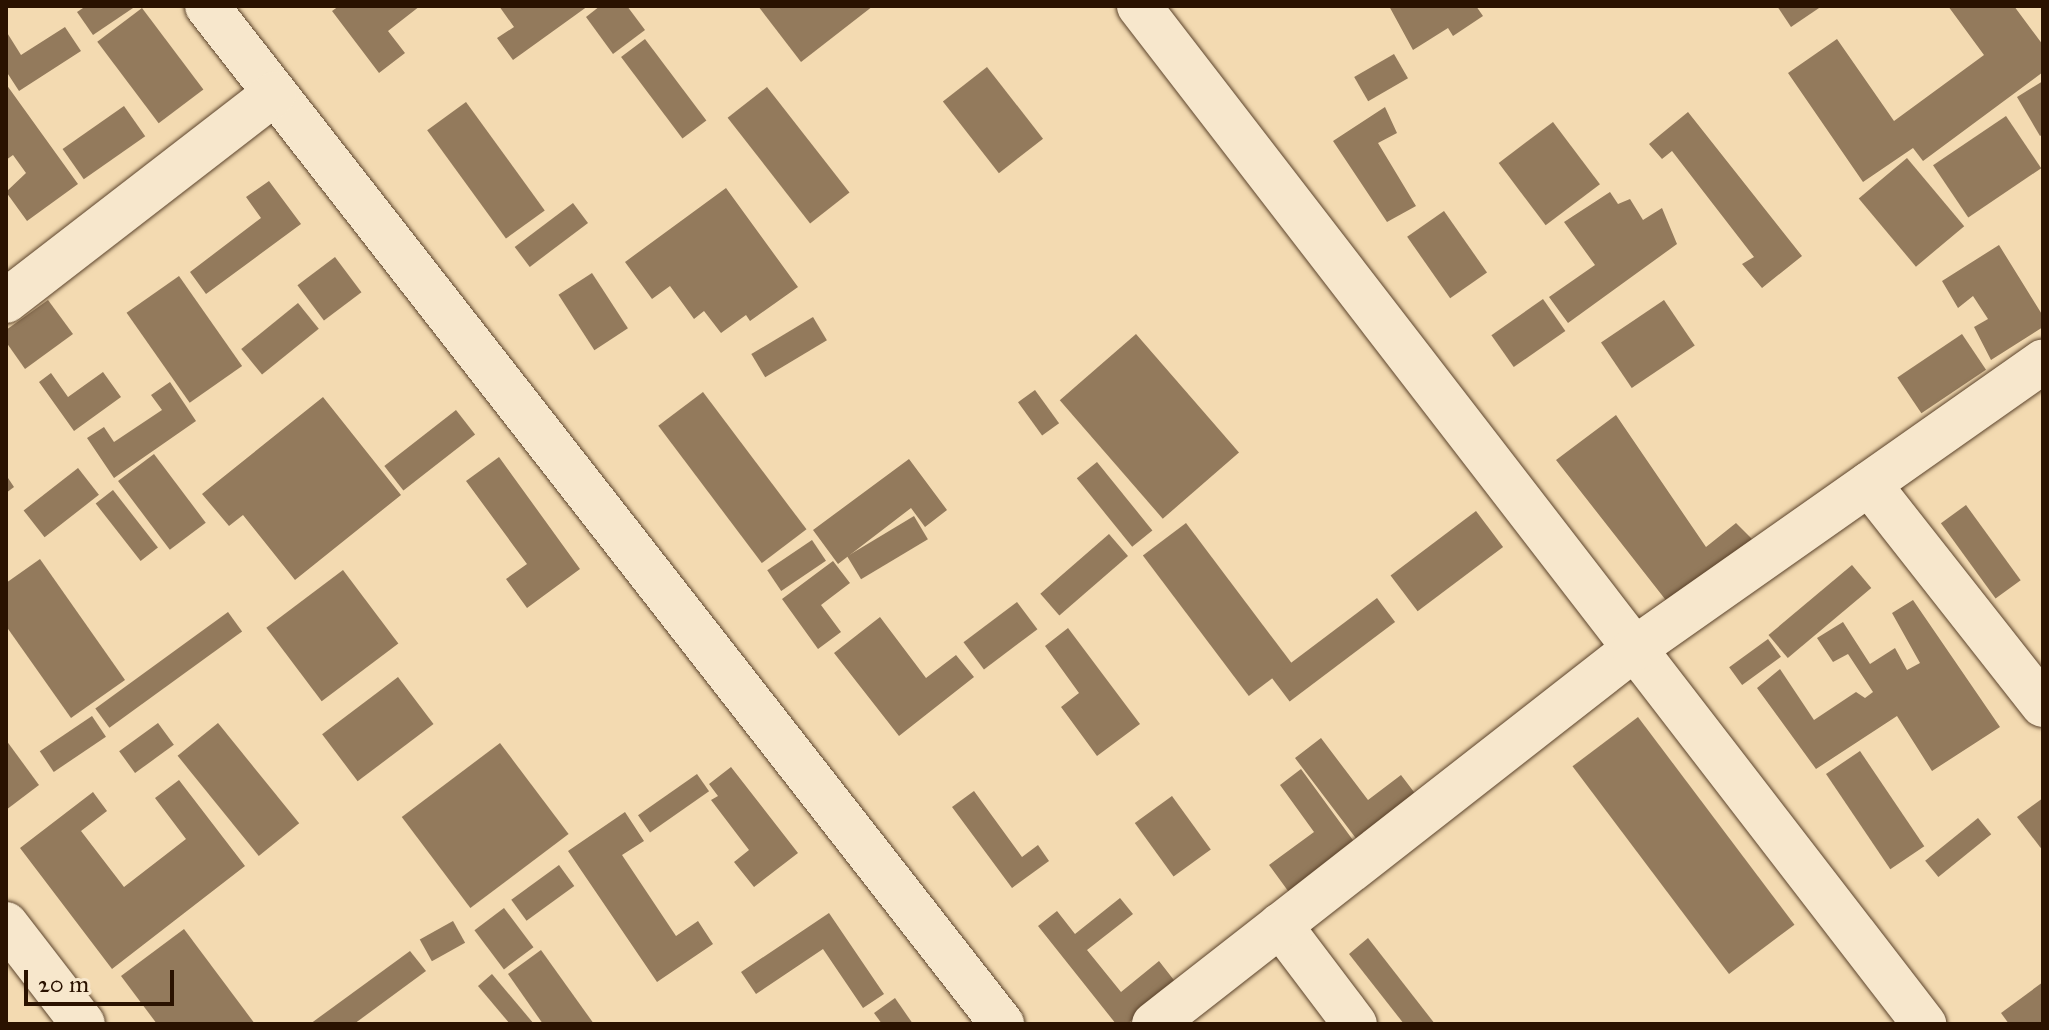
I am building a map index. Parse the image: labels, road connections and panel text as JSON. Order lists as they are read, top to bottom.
{
  "scale_bar": "20 m"
}
